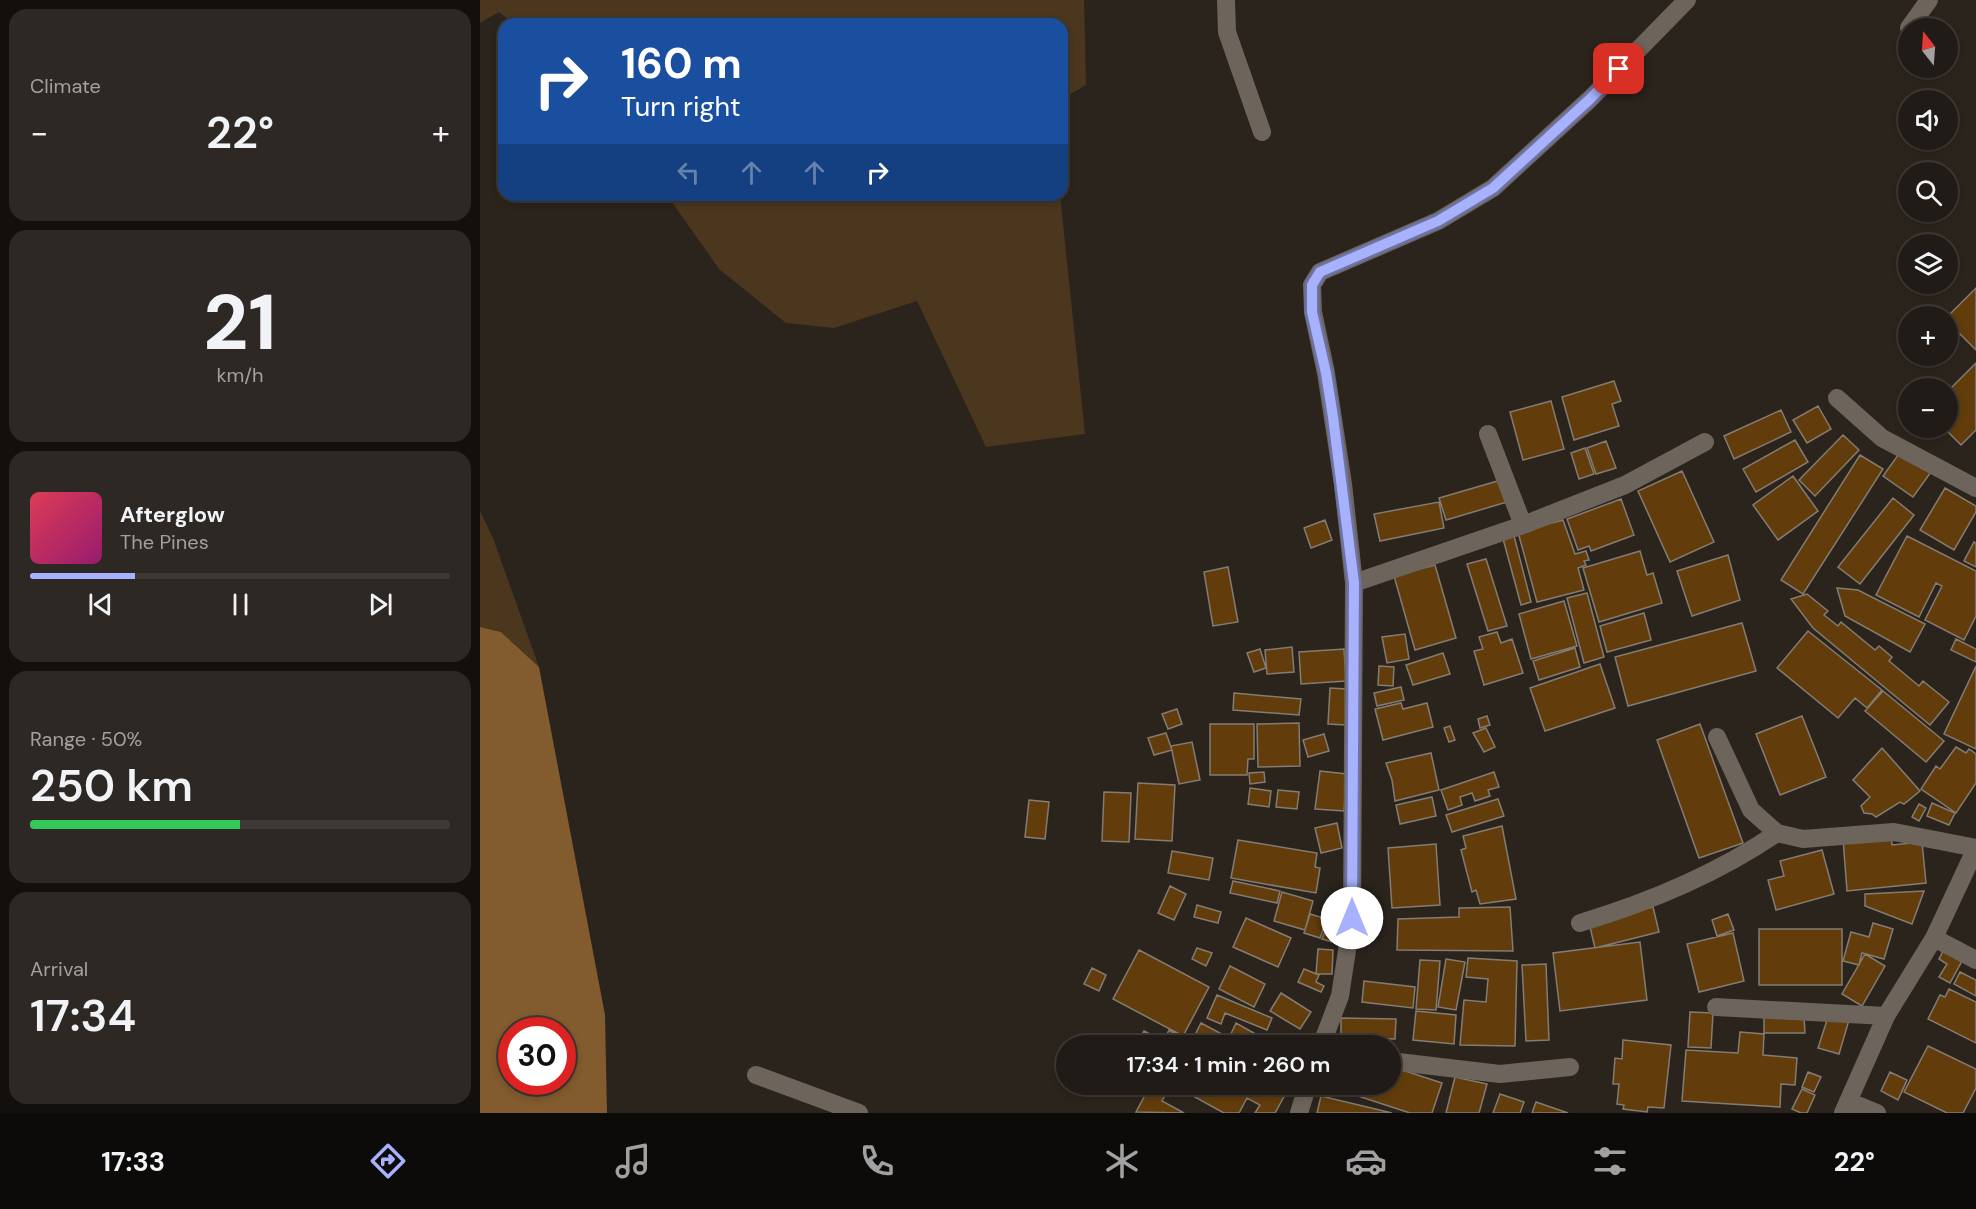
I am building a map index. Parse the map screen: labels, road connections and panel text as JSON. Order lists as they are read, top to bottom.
{
  "north": "top",
  "page": {
    "tile": [
      "Climate",
      ["21", "km/h"],
      ["Range · 50%", "250 km"],
      ["Arrival", "17:34"]
    ],
    "map_buttons": ["+", "−"],
    "turn": ["160 m", "Turn right"],
    "heat": ["−", "22°", "+"],
    "song": ["Afterglow", "The Pines"],
    "limit": "30",
    "trip": "17:34 · 1 min · 260 m",
    "tabs": ["17:33", "22°"]
  }
}
